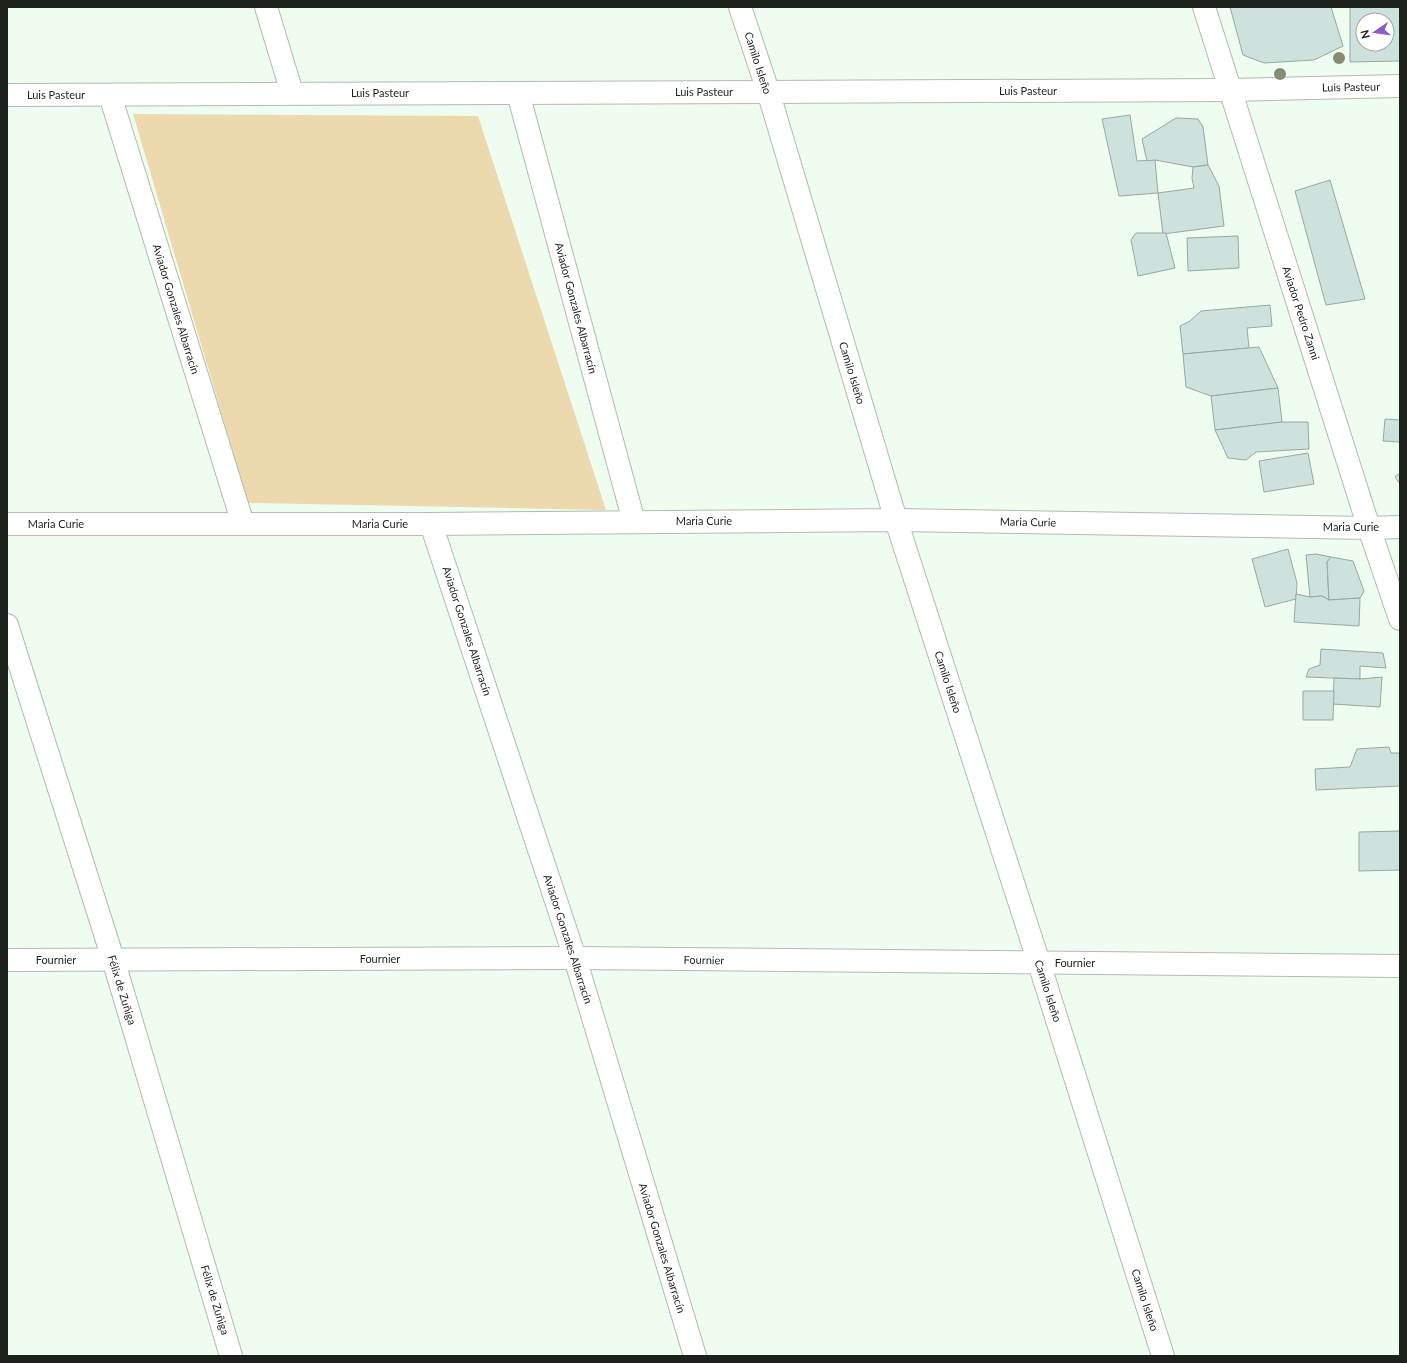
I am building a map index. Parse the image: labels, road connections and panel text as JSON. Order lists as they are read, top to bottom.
{
  "streets": {
    "street": [
      "Camilo Isleño",
      "Luis Pasteur",
      "Aviador Gonzales Albarracín",
      "Aviador Pedro Zanni",
      "Maria Curie",
      "Fournier",
      "Félix de Zuñiga"
    ]
  },
  "crossings": [
    ["Camilo Isleño", "Luis Pasteur"],
    ["Camilo Isleño", "Maria Curie"],
    ["Camilo Isleño", "Fournier"],
    ["Luis Pasteur", "Aviador Gonzales Albarracín"],
    ["Luis Pasteur", "Aviador Pedro Zanni"],
    ["Aviador Gonzales Albarracín", "Maria Curie"],
    ["Aviador Gonzales Albarracín", "Fournier"],
    ["Aviador Pedro Zanni", "Maria Curie"],
    ["Fournier", "Félix de Zuñiga"]
  ],
  "north": "left"
}
